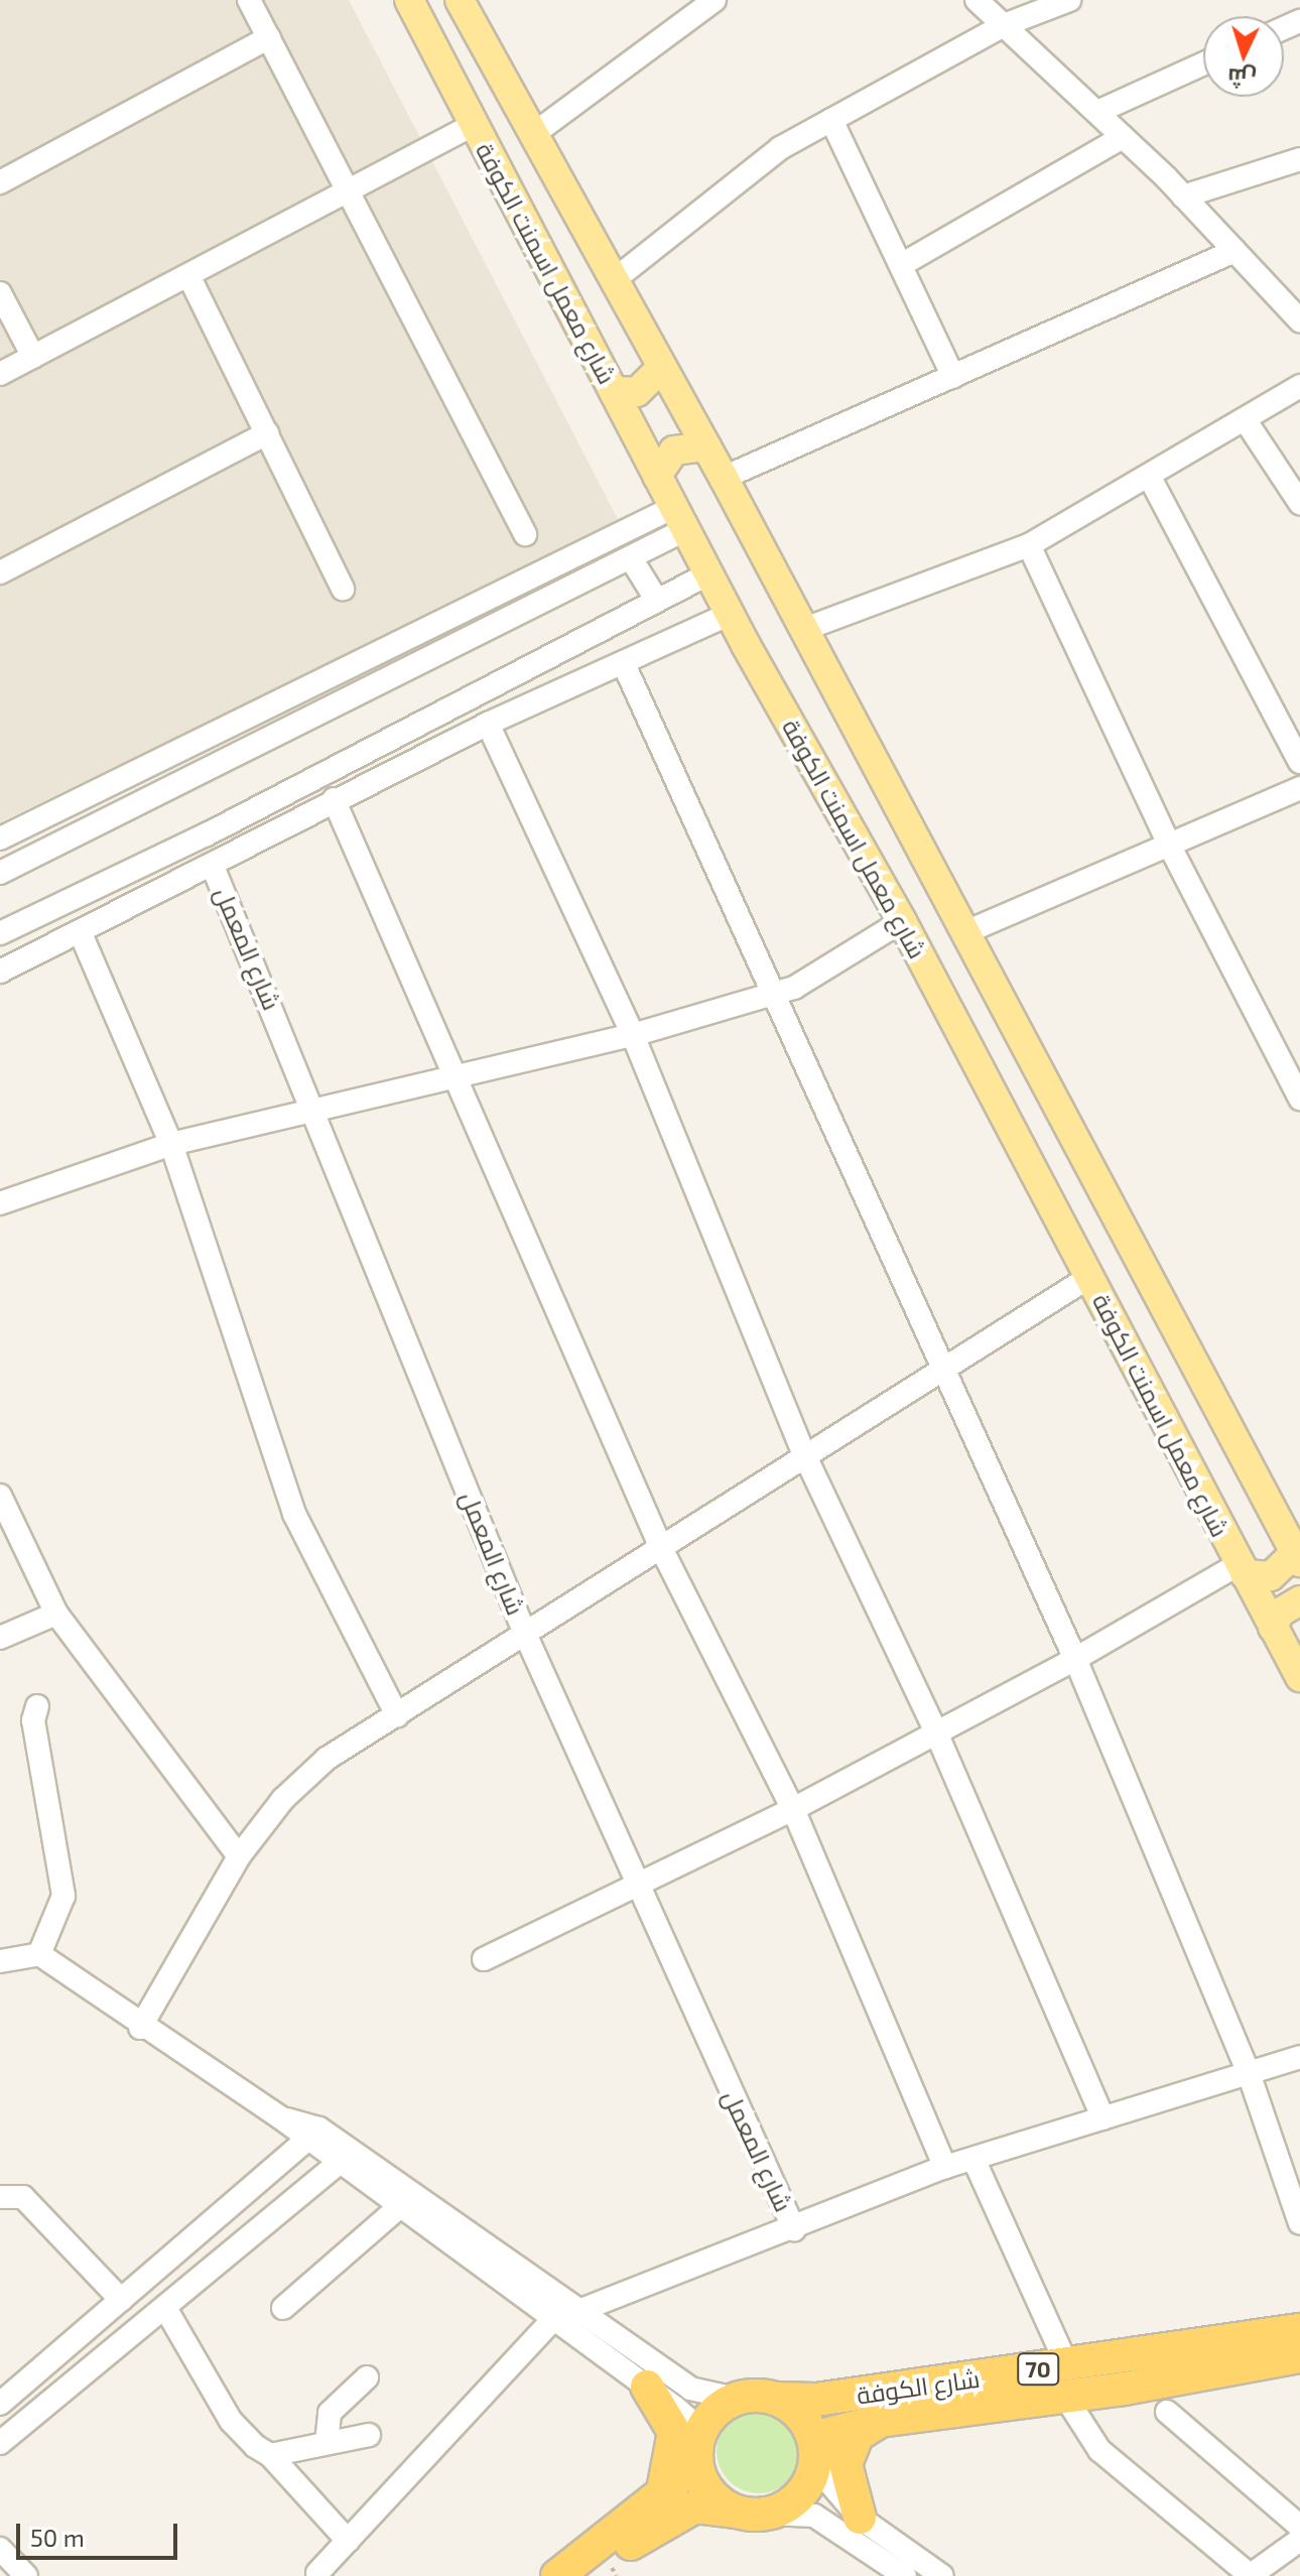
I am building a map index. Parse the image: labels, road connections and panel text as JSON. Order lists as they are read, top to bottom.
{
  "streets": {
    "highway": ["70", "شارع الكوفة"],
    "main road": ["شارع معمل اسمنت الكوفة"],
    "street": ["شارع المعمل"]
  },
  "crossings": [
    ["70", "شارع الكوفة"]
  ],
  "scale_bar": "50 m",
  "north": "bottom"
}
